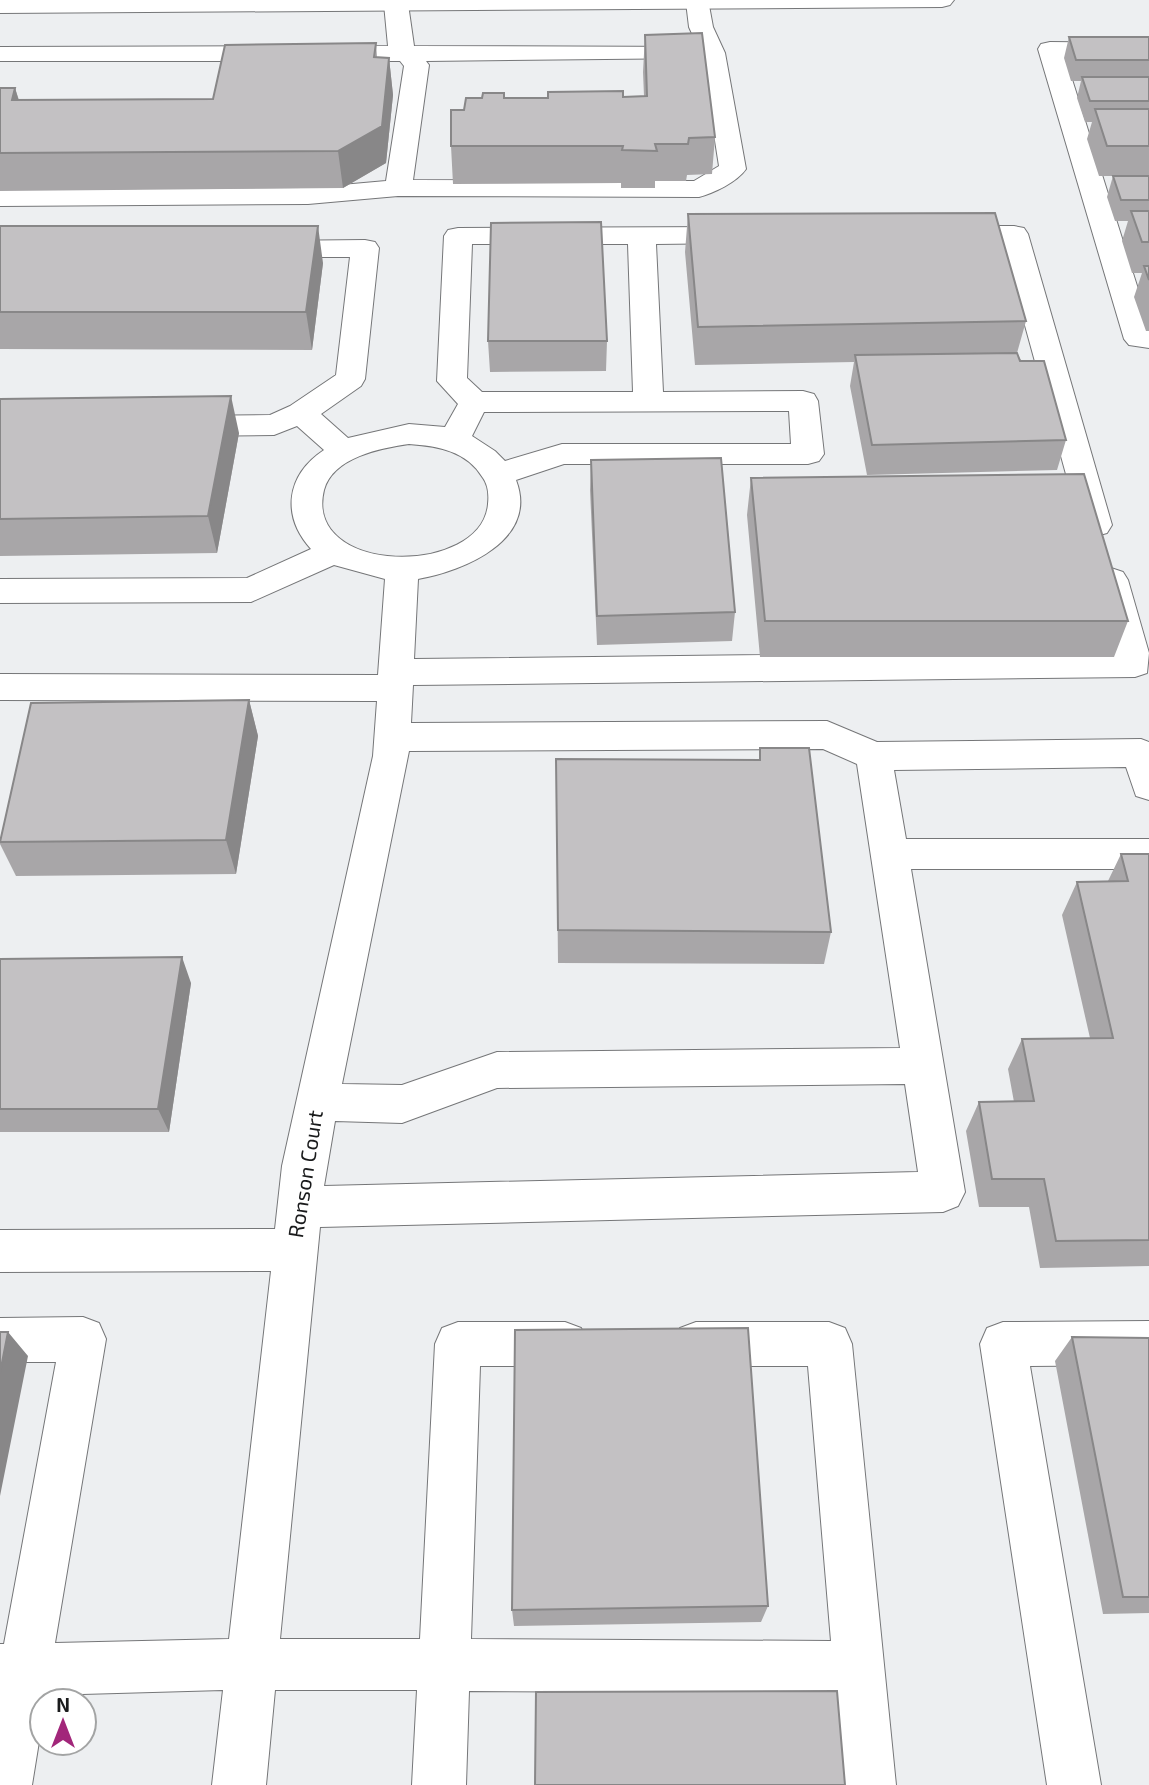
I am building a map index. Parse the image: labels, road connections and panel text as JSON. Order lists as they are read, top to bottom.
{
  "streets": {
    "street": ["Ronson Court"]
  },
  "north": "top"
}
